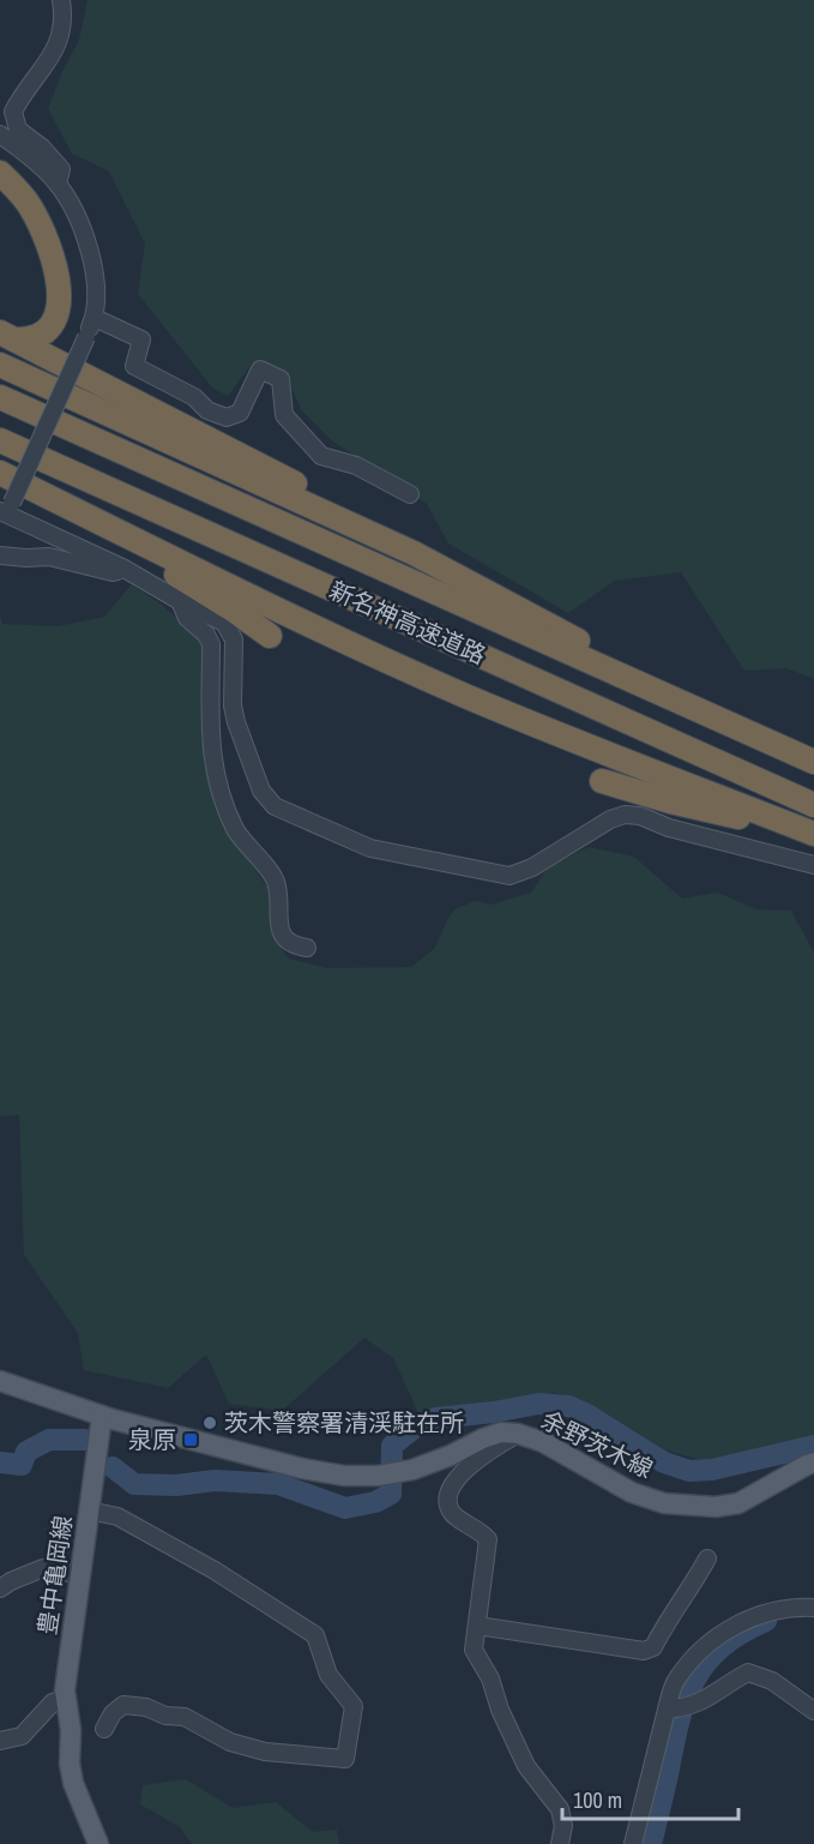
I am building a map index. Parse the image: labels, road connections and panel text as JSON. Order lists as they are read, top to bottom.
{
  "streets": {
    "highway": ["新名神高速道路"],
    "main road": ["余野茨木線", "豊中亀岡線"]
  },
  "crossings": [
    ["余野茨木線", "豊中亀岡線"]
  ],
  "places": {
    "other": ["茨木警察署清渓駐在所"],
    "transit": ["泉原"]
  },
  "scale_bar": "100 m"
}
